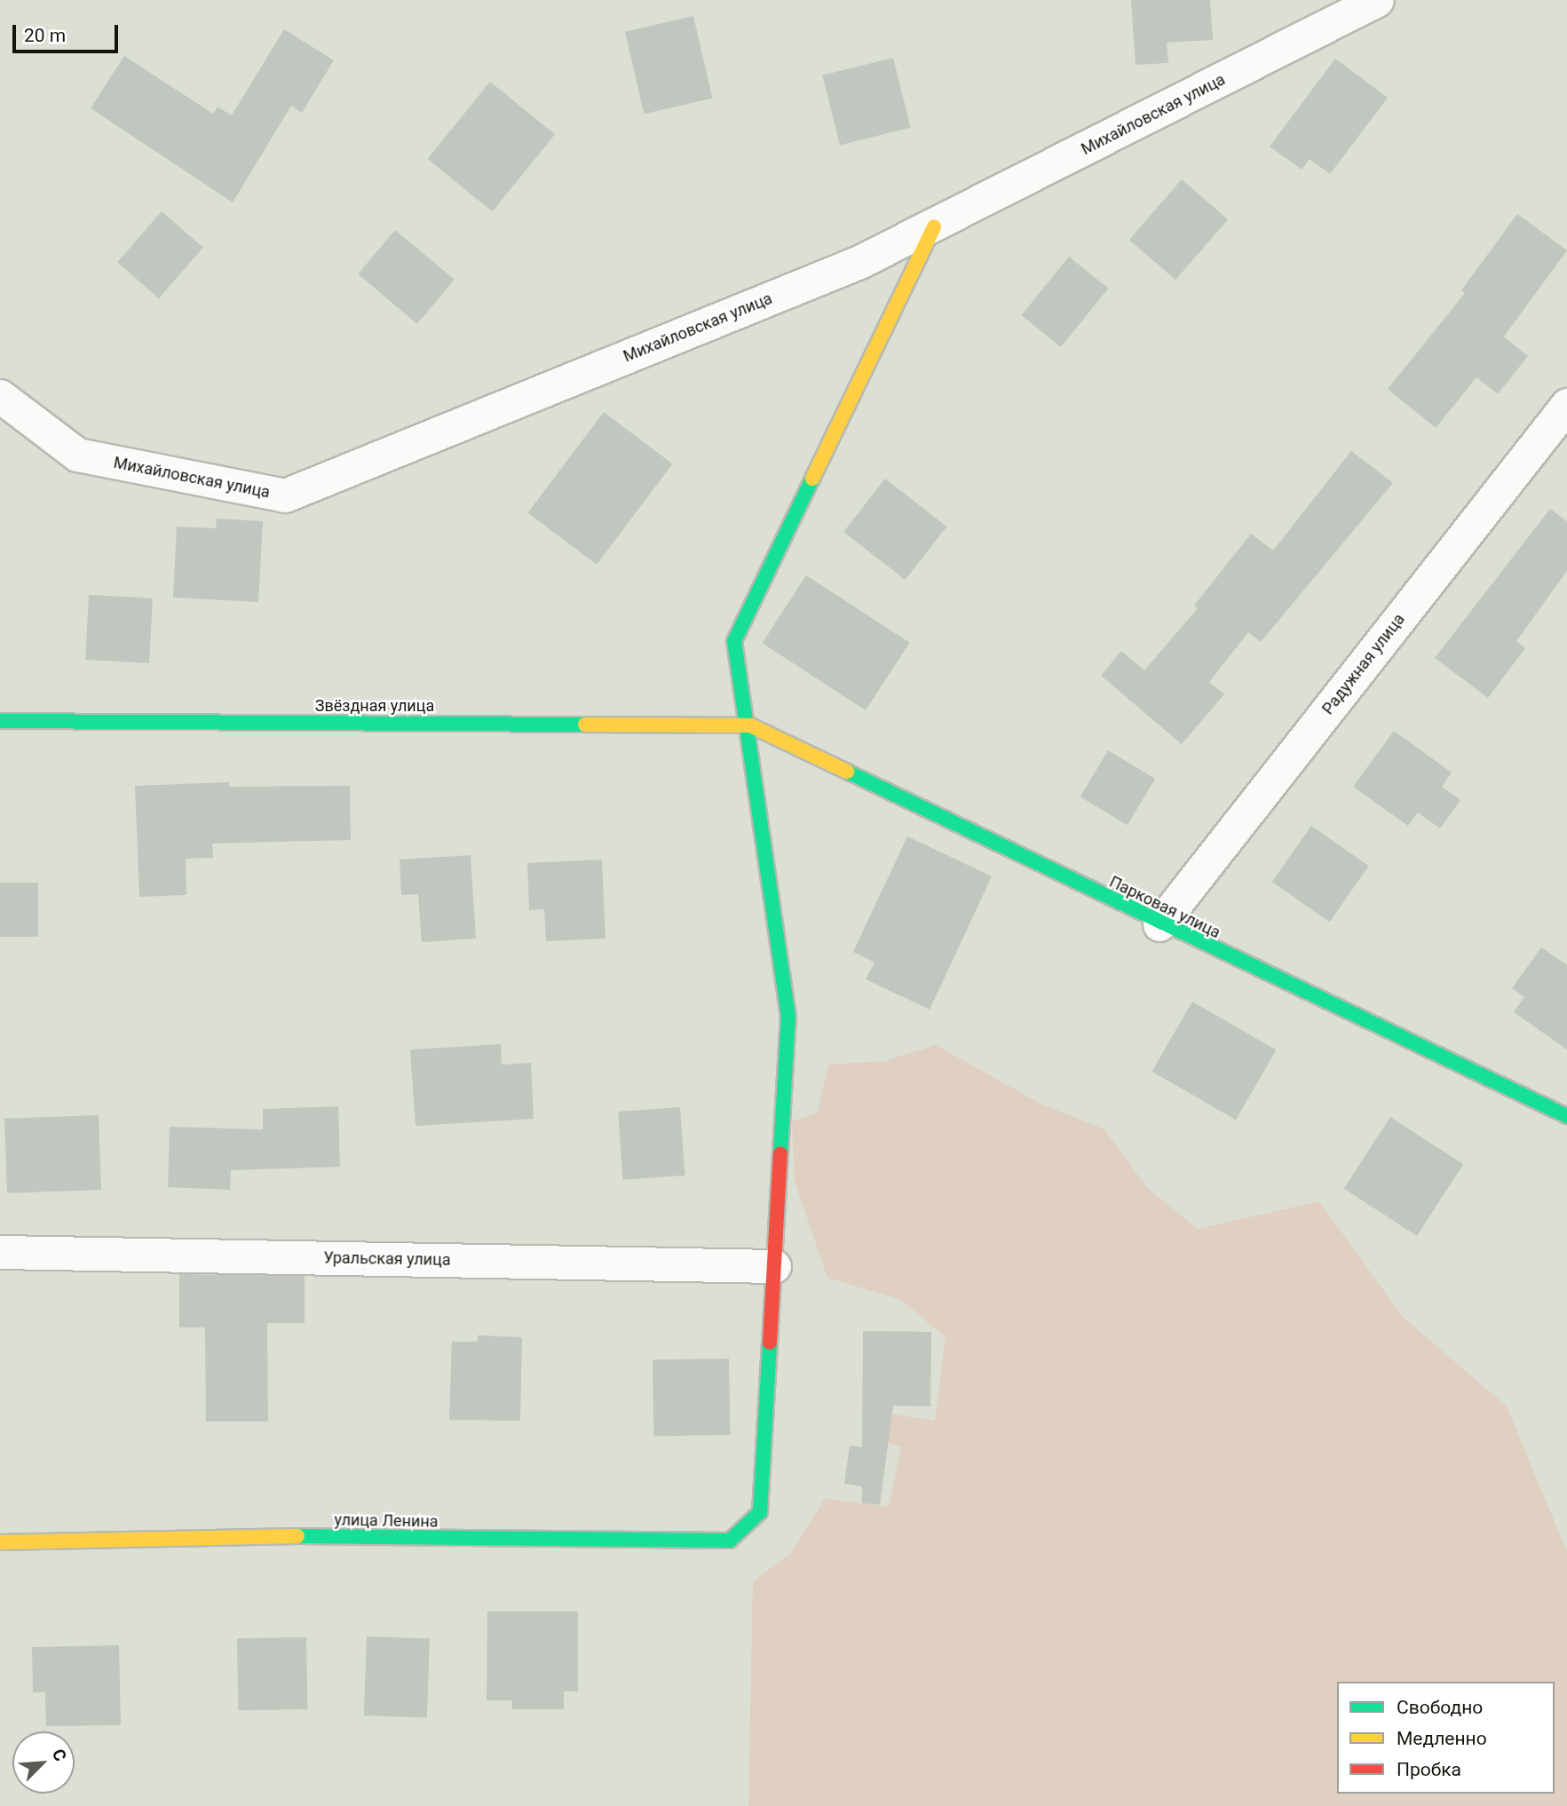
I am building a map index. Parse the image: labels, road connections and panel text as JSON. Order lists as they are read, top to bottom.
{
  "streets": {
    "street": [
      "Михайловская улица",
      "Радужная улица",
      "Звёздная улица",
      "Парковая улица",
      "Уральская улица",
      "улица Ленина"
    ]
  },
  "crossings": [
    ["Радужная улица", "Парковая улица"],
    ["Звёздная улица", "Парковая улица"],
    ["Уральская улица", "улица Ленина"]
  ],
  "legend": ["Свободно", "Медленно", "Пробка"],
  "scale_bar": "20 m",
  "north": "top right"
}
